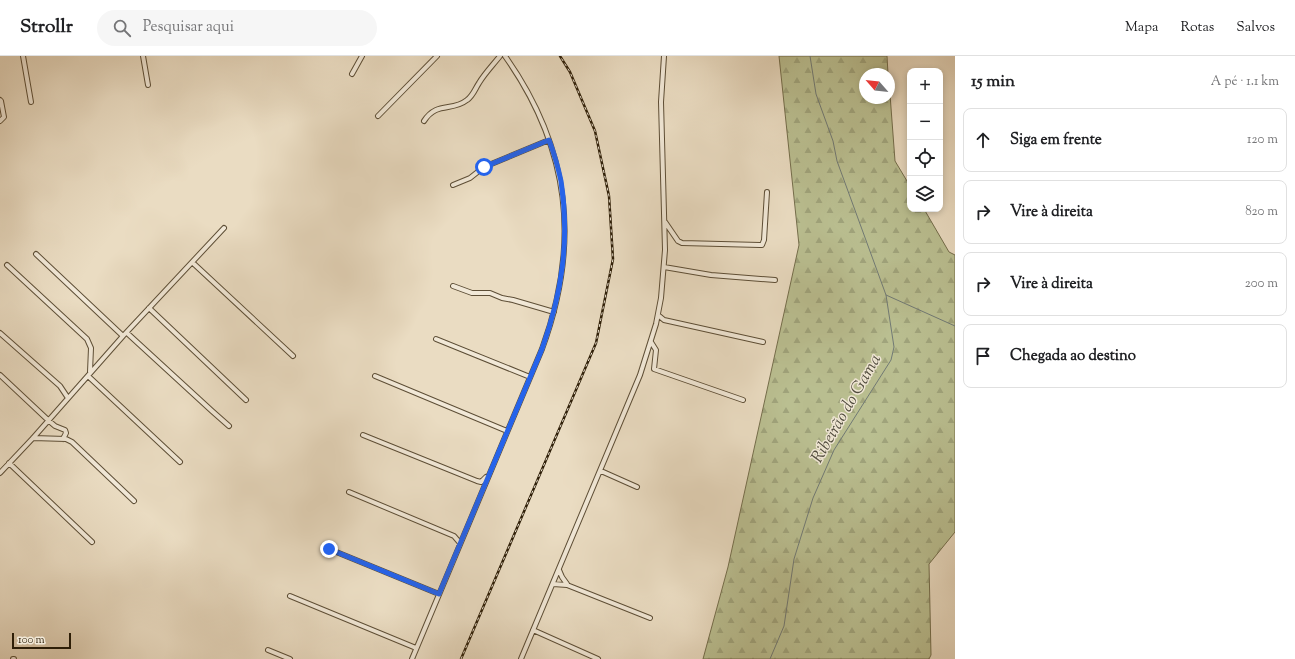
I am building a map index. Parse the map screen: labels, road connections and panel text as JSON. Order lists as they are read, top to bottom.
{
  "water": ["Ribeirão do Gama"],
  "scale_bar": "100 m",
  "north": "top left",
  "page": {
    "header": "Strollr",
    "search": "Pesquisar aqui",
    "nav": ["Mapa", "Rotas", "Salvos"],
    "heading": ["15 min", "A pé · 1.1 km"],
    "map_buttons": ["+", "−"],
    "list": [
      ["Siga em frente", "120 m"],
      ["Vire à direita", "820 m"],
      ["Vire à direita", "200 m"],
      "Chegada ao destino"
    ],
    "scale": "100 m"
  }
}
